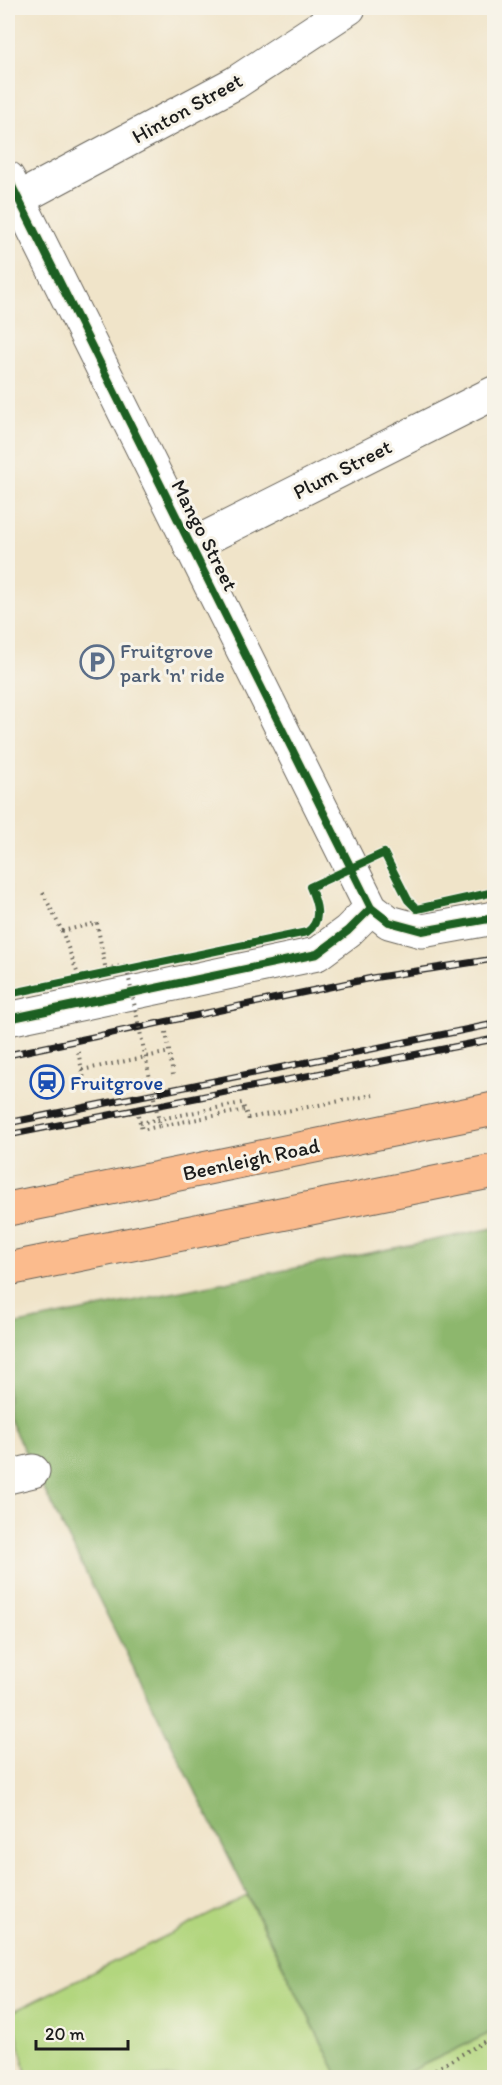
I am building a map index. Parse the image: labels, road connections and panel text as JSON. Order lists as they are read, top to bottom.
{
  "streets": {
    "main road": ["Beenleigh Road"],
    "street": ["Hinton Street", "Plum Street", "Mango Street"]
  },
  "crossings": [
    ["Hinton Street", "Mango Street"],
    ["Plum Street", "Mango Street"]
  ],
  "places": {
    "parking": ["Fruitgrove park 'n' ride"],
    "station": ["Fruitgrove"]
  },
  "scale_bar": "20 m"
}
